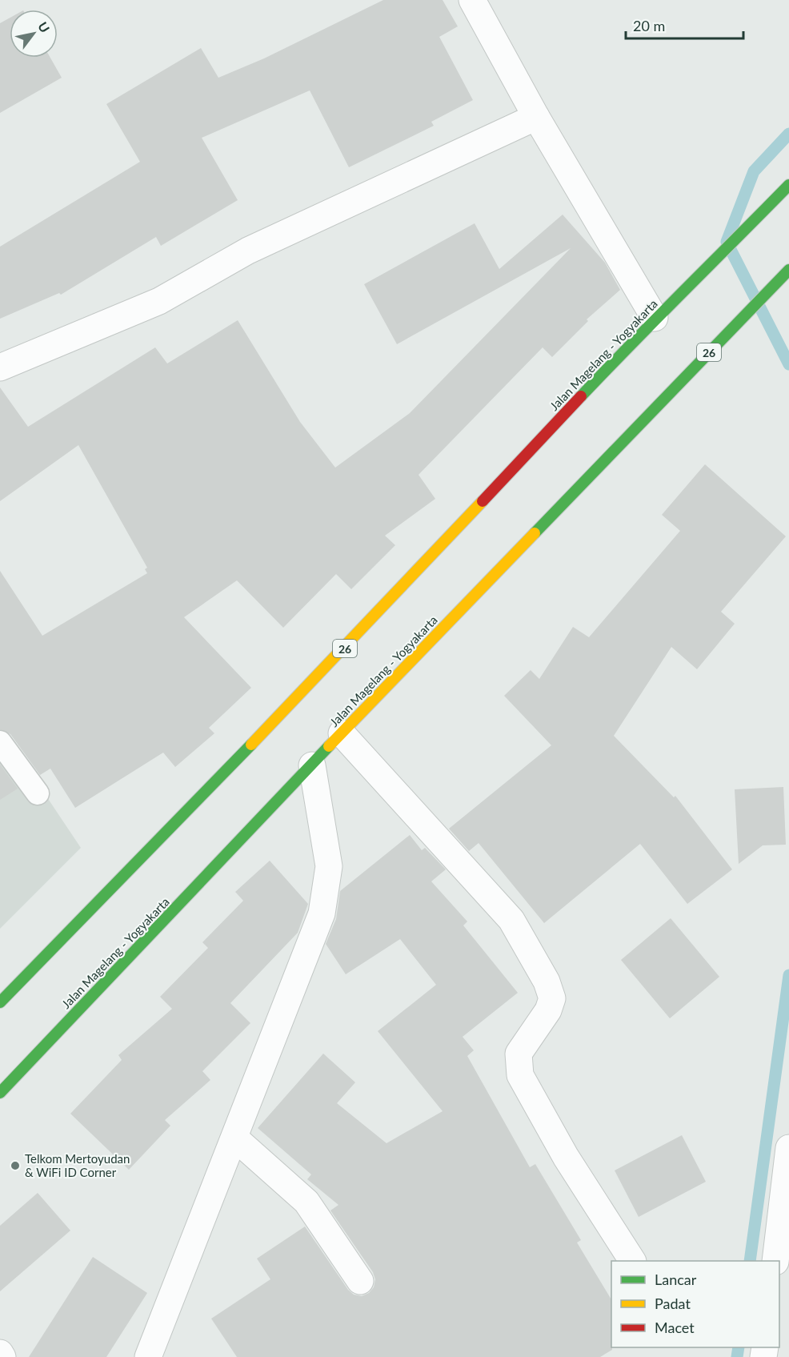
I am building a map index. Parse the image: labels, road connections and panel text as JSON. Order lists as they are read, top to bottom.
{
  "streets": {
    "highway": ["26", "Jalan Magelang - Yogyakarta"]
  },
  "places": ["Telkom Mertoyudan & WiFi ID Corner"],
  "legend": ["Lancar", "Padat", "Macet"],
  "scale_bar": "20 m",
  "north": "top right"
}
